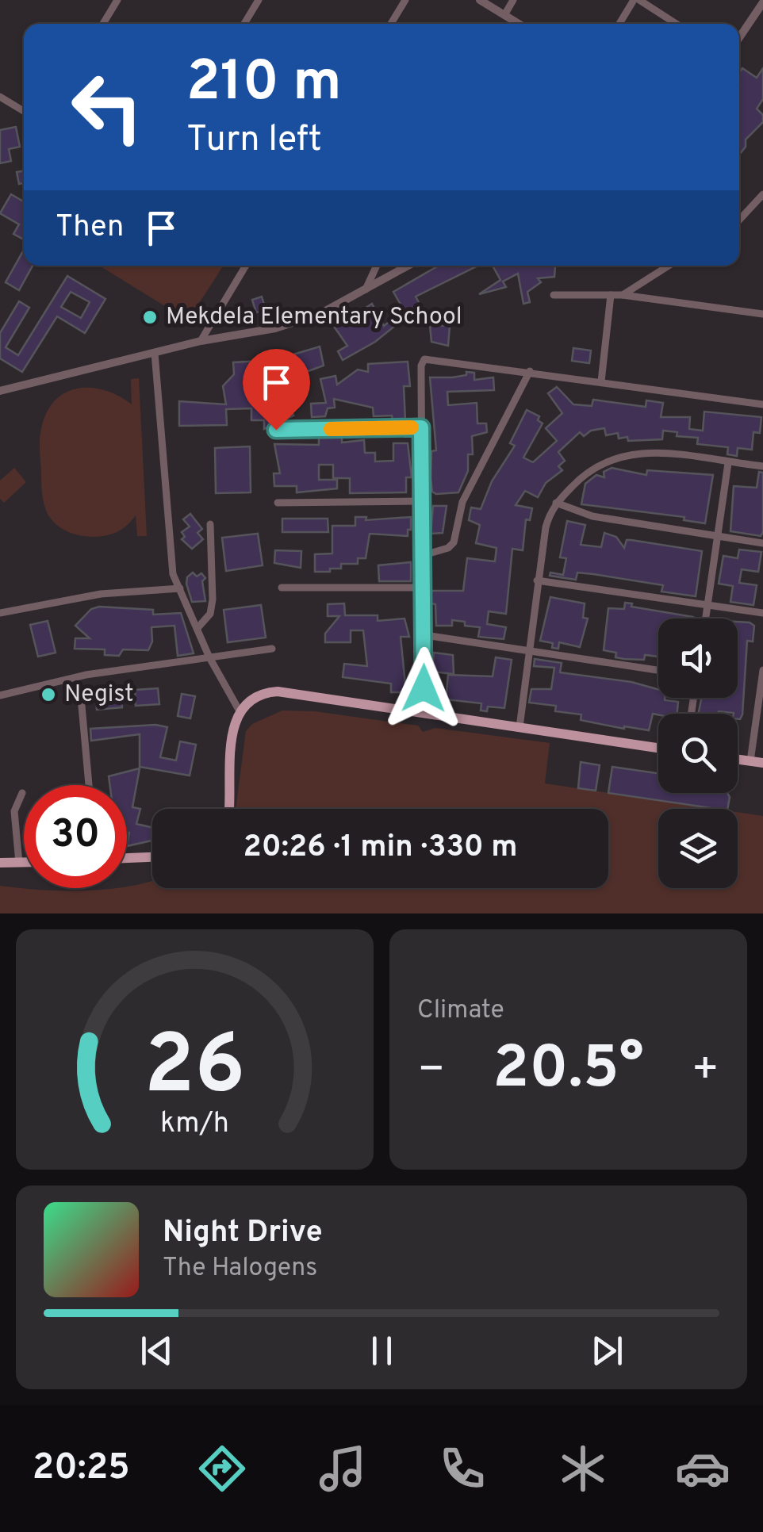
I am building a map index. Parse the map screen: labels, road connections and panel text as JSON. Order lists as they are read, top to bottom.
{
  "places": ["Mekdela Elementary School", "Negist"],
  "page": {
    "turn": ["210 m", "Turn left"],
    "then": "Then",
    "limit": "30",
    "trip": "20:26 · 1 min · 330 m",
    "tile": "Climate",
    "heat": ["−", "20.5°", "+"],
    "song": ["Night Drive", "The Halogens"],
    "tabs": "20:25",
    "gauge": ["26", "km/h"]
  }
}
